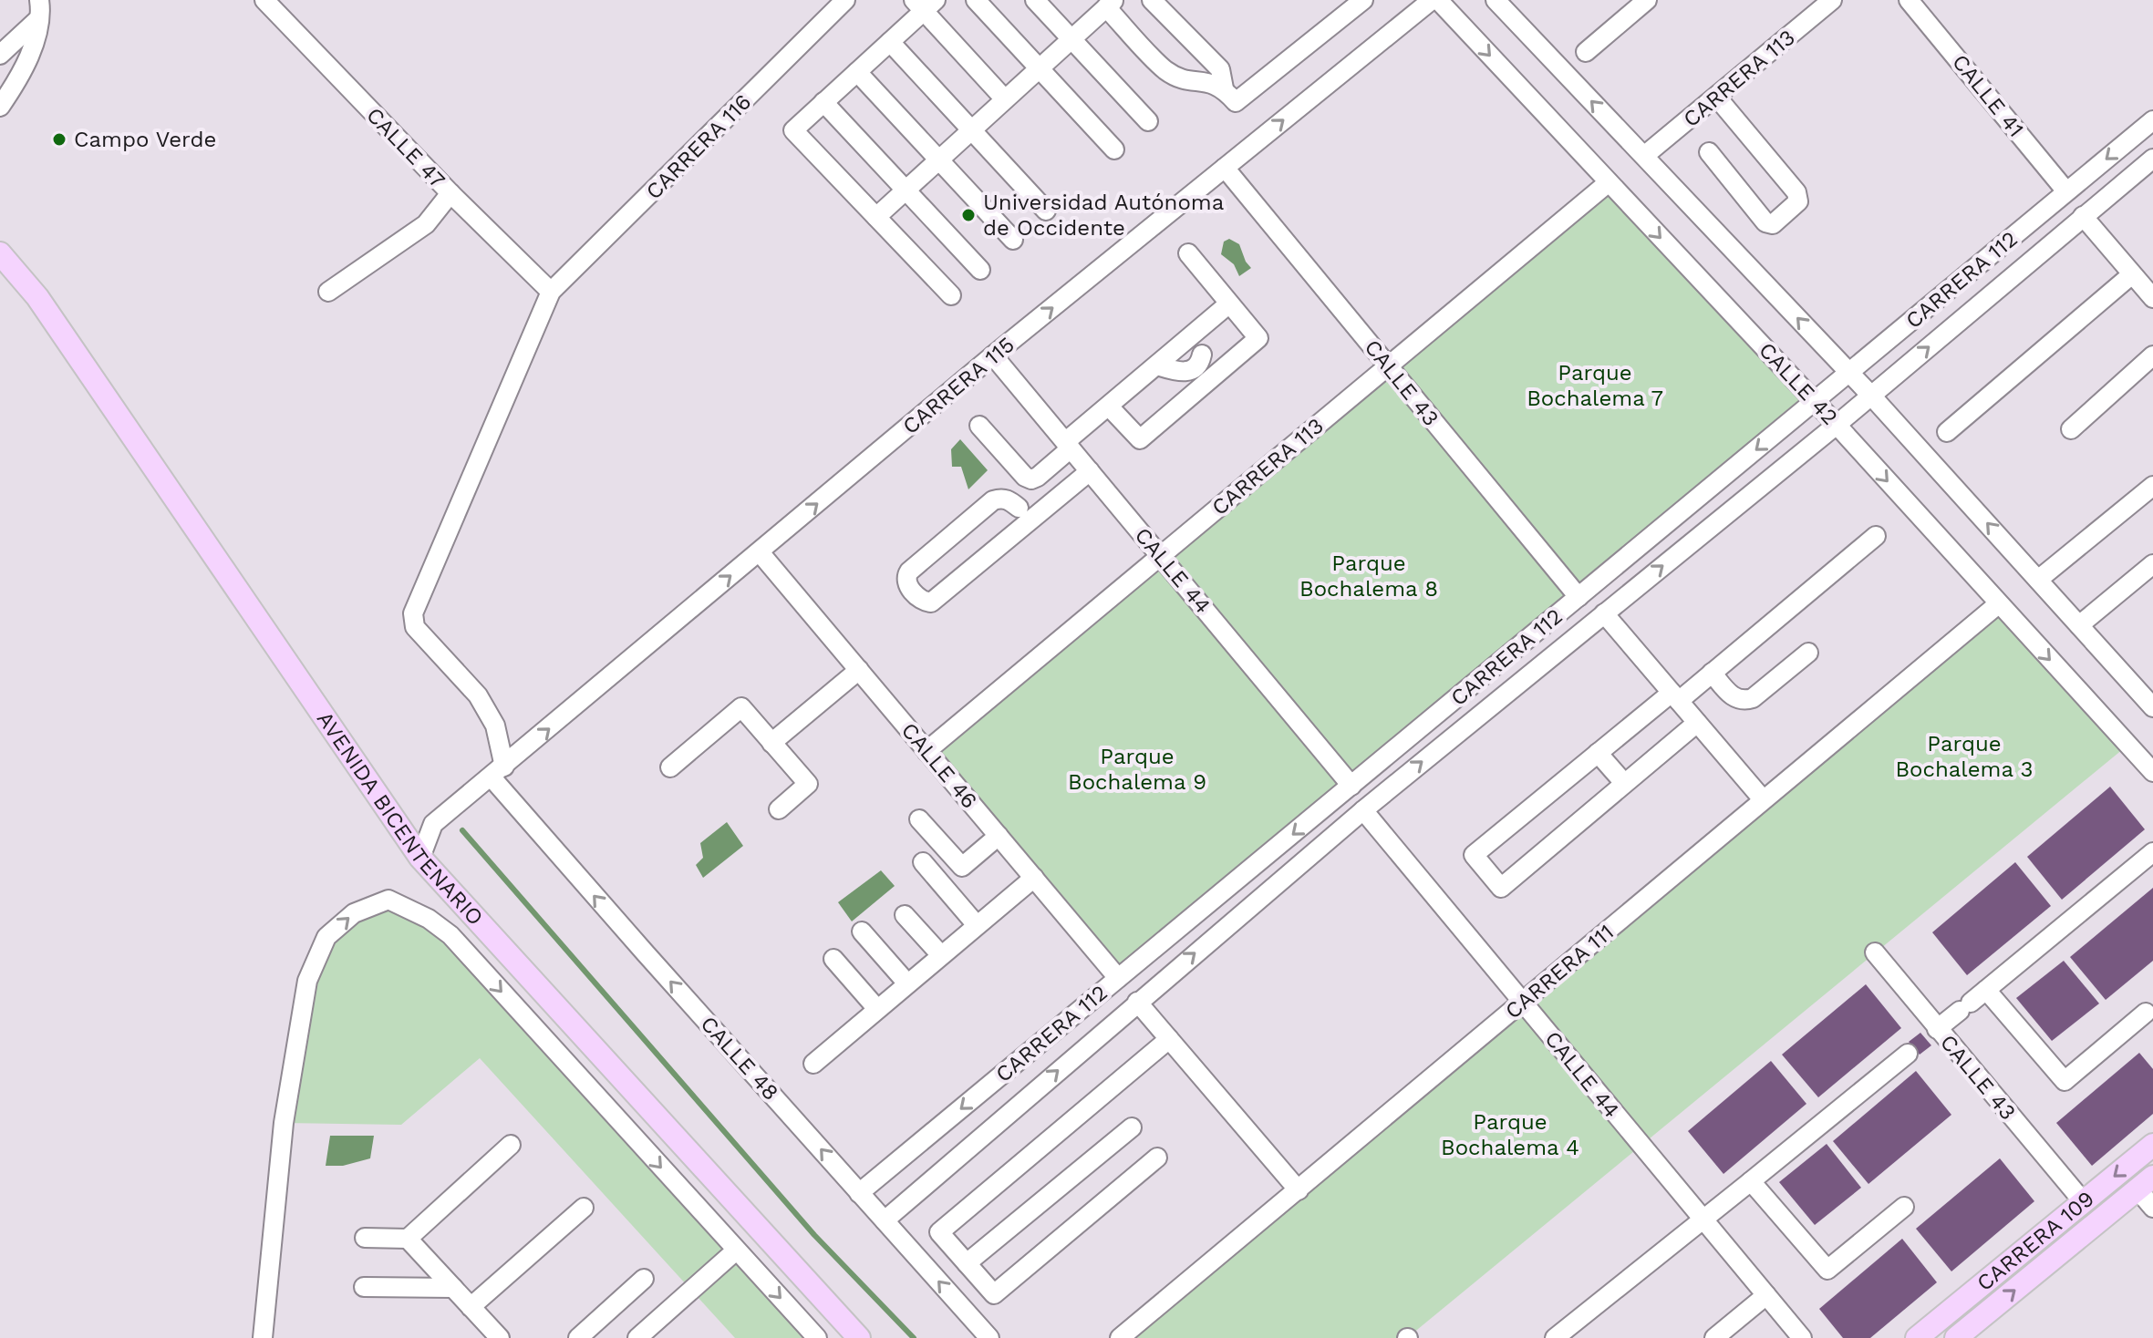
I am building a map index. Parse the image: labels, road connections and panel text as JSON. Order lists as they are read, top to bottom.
{
  "streets": {
    "main road": ["AVENIDA BICENTENARIO", "CARRERA 109"],
    "street": [
      "CARRERA 113",
      "CALLE 41",
      "CARRERA 116",
      "CALLE 47",
      "CARRERA 112",
      "CALLE 43",
      "CALLE 42",
      "CARRERA 115",
      "CALLE 44",
      "CALLE 46",
      "CARRERA 111",
      "CALLE 48"
    ]
  },
  "crossings": [
    ["CARRERA 113", "CALLE 43"],
    ["CARRERA 113", "CALLE 42"],
    ["CARRERA 113", "CALLE 44"],
    ["CARRERA 113", "CALLE 46"],
    ["CALLE 41", "CARRERA 112"],
    ["CARRERA 116", "CALLE 47"],
    ["CARRERA 112", "CALLE 43"],
    ["CARRERA 112", "CALLE 42"],
    ["CARRERA 112", "CALLE 44"],
    ["CARRERA 112", "CALLE 46"],
    ["CARRERA 112", "CALLE 48"],
    ["CALLE 43", "CARRERA 115"],
    ["CALLE 43", "CARRERA 109"],
    ["CALLE 42", "CARRERA 111"],
    ["CARRERA 115", "CALLE 44"],
    ["CARRERA 115", "CALLE 46"],
    ["CARRERA 115", "AVENIDA BICENTENARIO"],
    ["CARRERA 115", "CALLE 48"],
    ["CALLE 44", "CARRERA 111"]
  ],
  "one_way": ["CALLE 48"],
  "parks": [
    "Parque Bochalema 7",
    "Parque Bochalema 8",
    "Parque Bochalema 3",
    "Parque Bochalema 9",
    "Parque Bochalema 4"
  ],
  "places": ["Campo Verde", "Universidad Autónoma de Occidente"]
}
